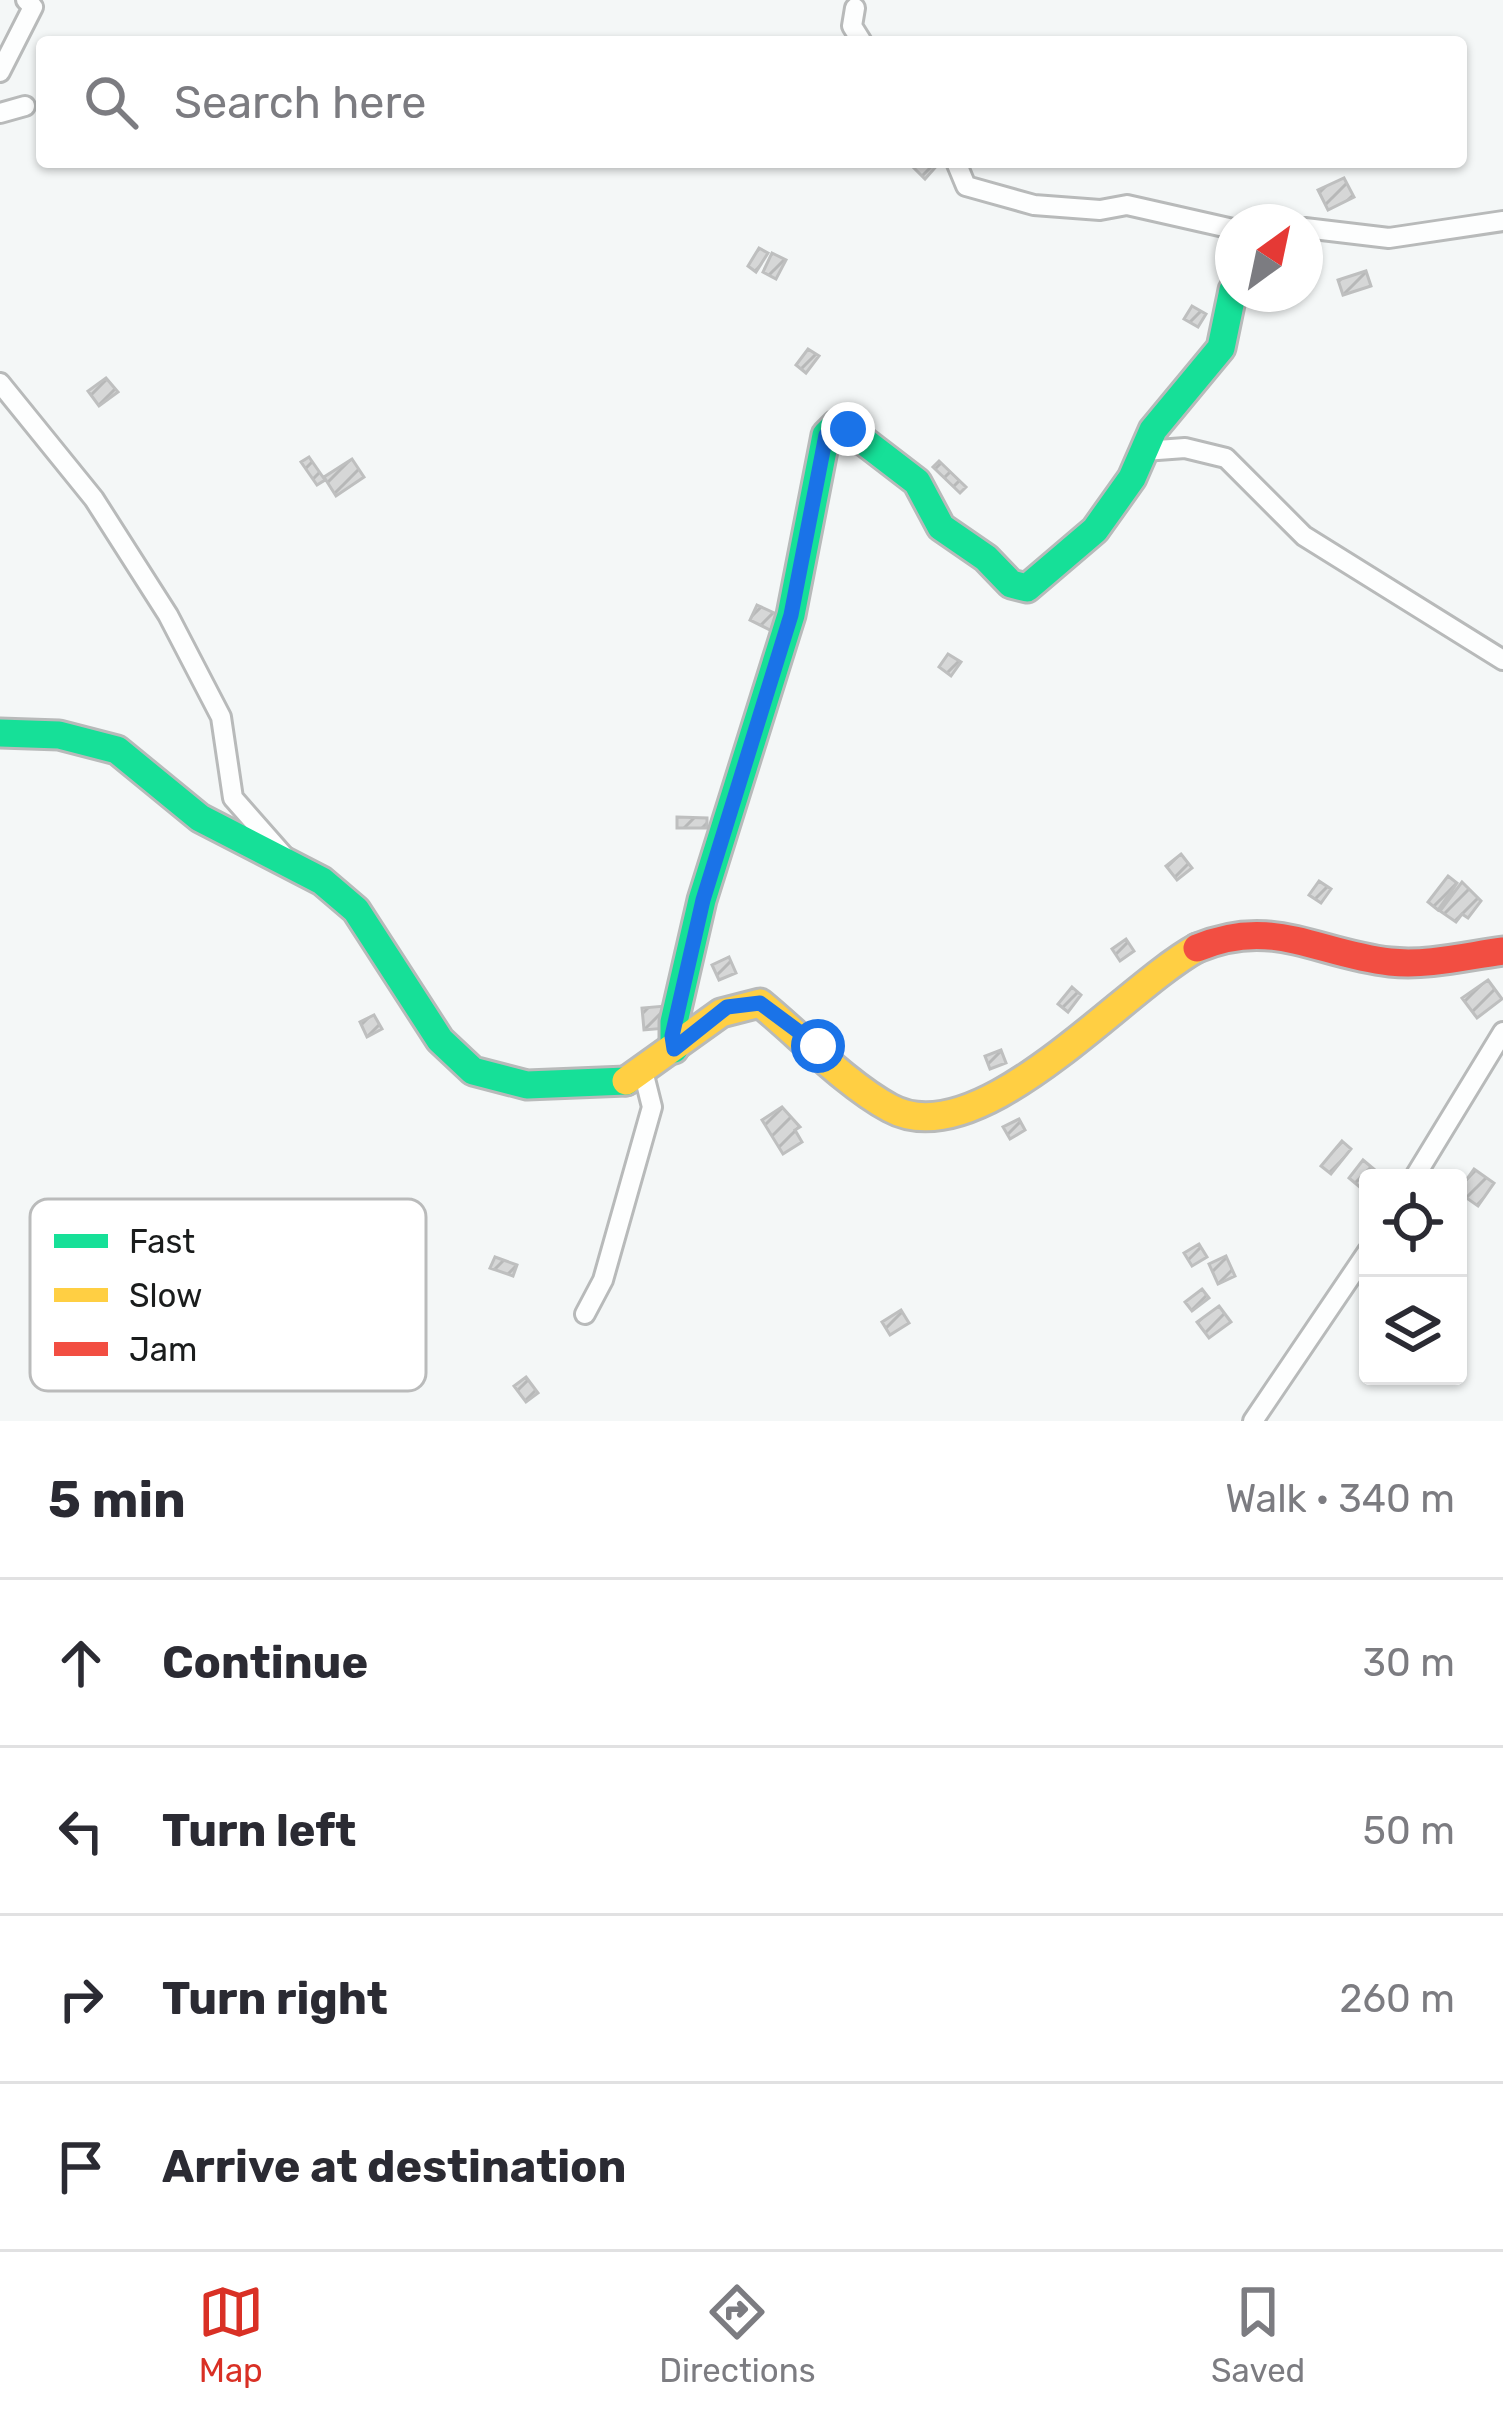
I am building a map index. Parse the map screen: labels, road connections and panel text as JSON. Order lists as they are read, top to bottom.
{
  "legend": ["Fast", "Slow", "Jam"],
  "north": "top right",
  "page": {
    "search": "Search here",
    "heading": ["5 min", "Walk · 340 m"],
    "list": [
      ["Continue", "30 m"],
      ["Turn left", "50 m"],
      ["Turn right", "260 m"],
      "Arrive at destination"
    ],
    "nav": ["Map", "Directions", "Saved"]
  }
}
